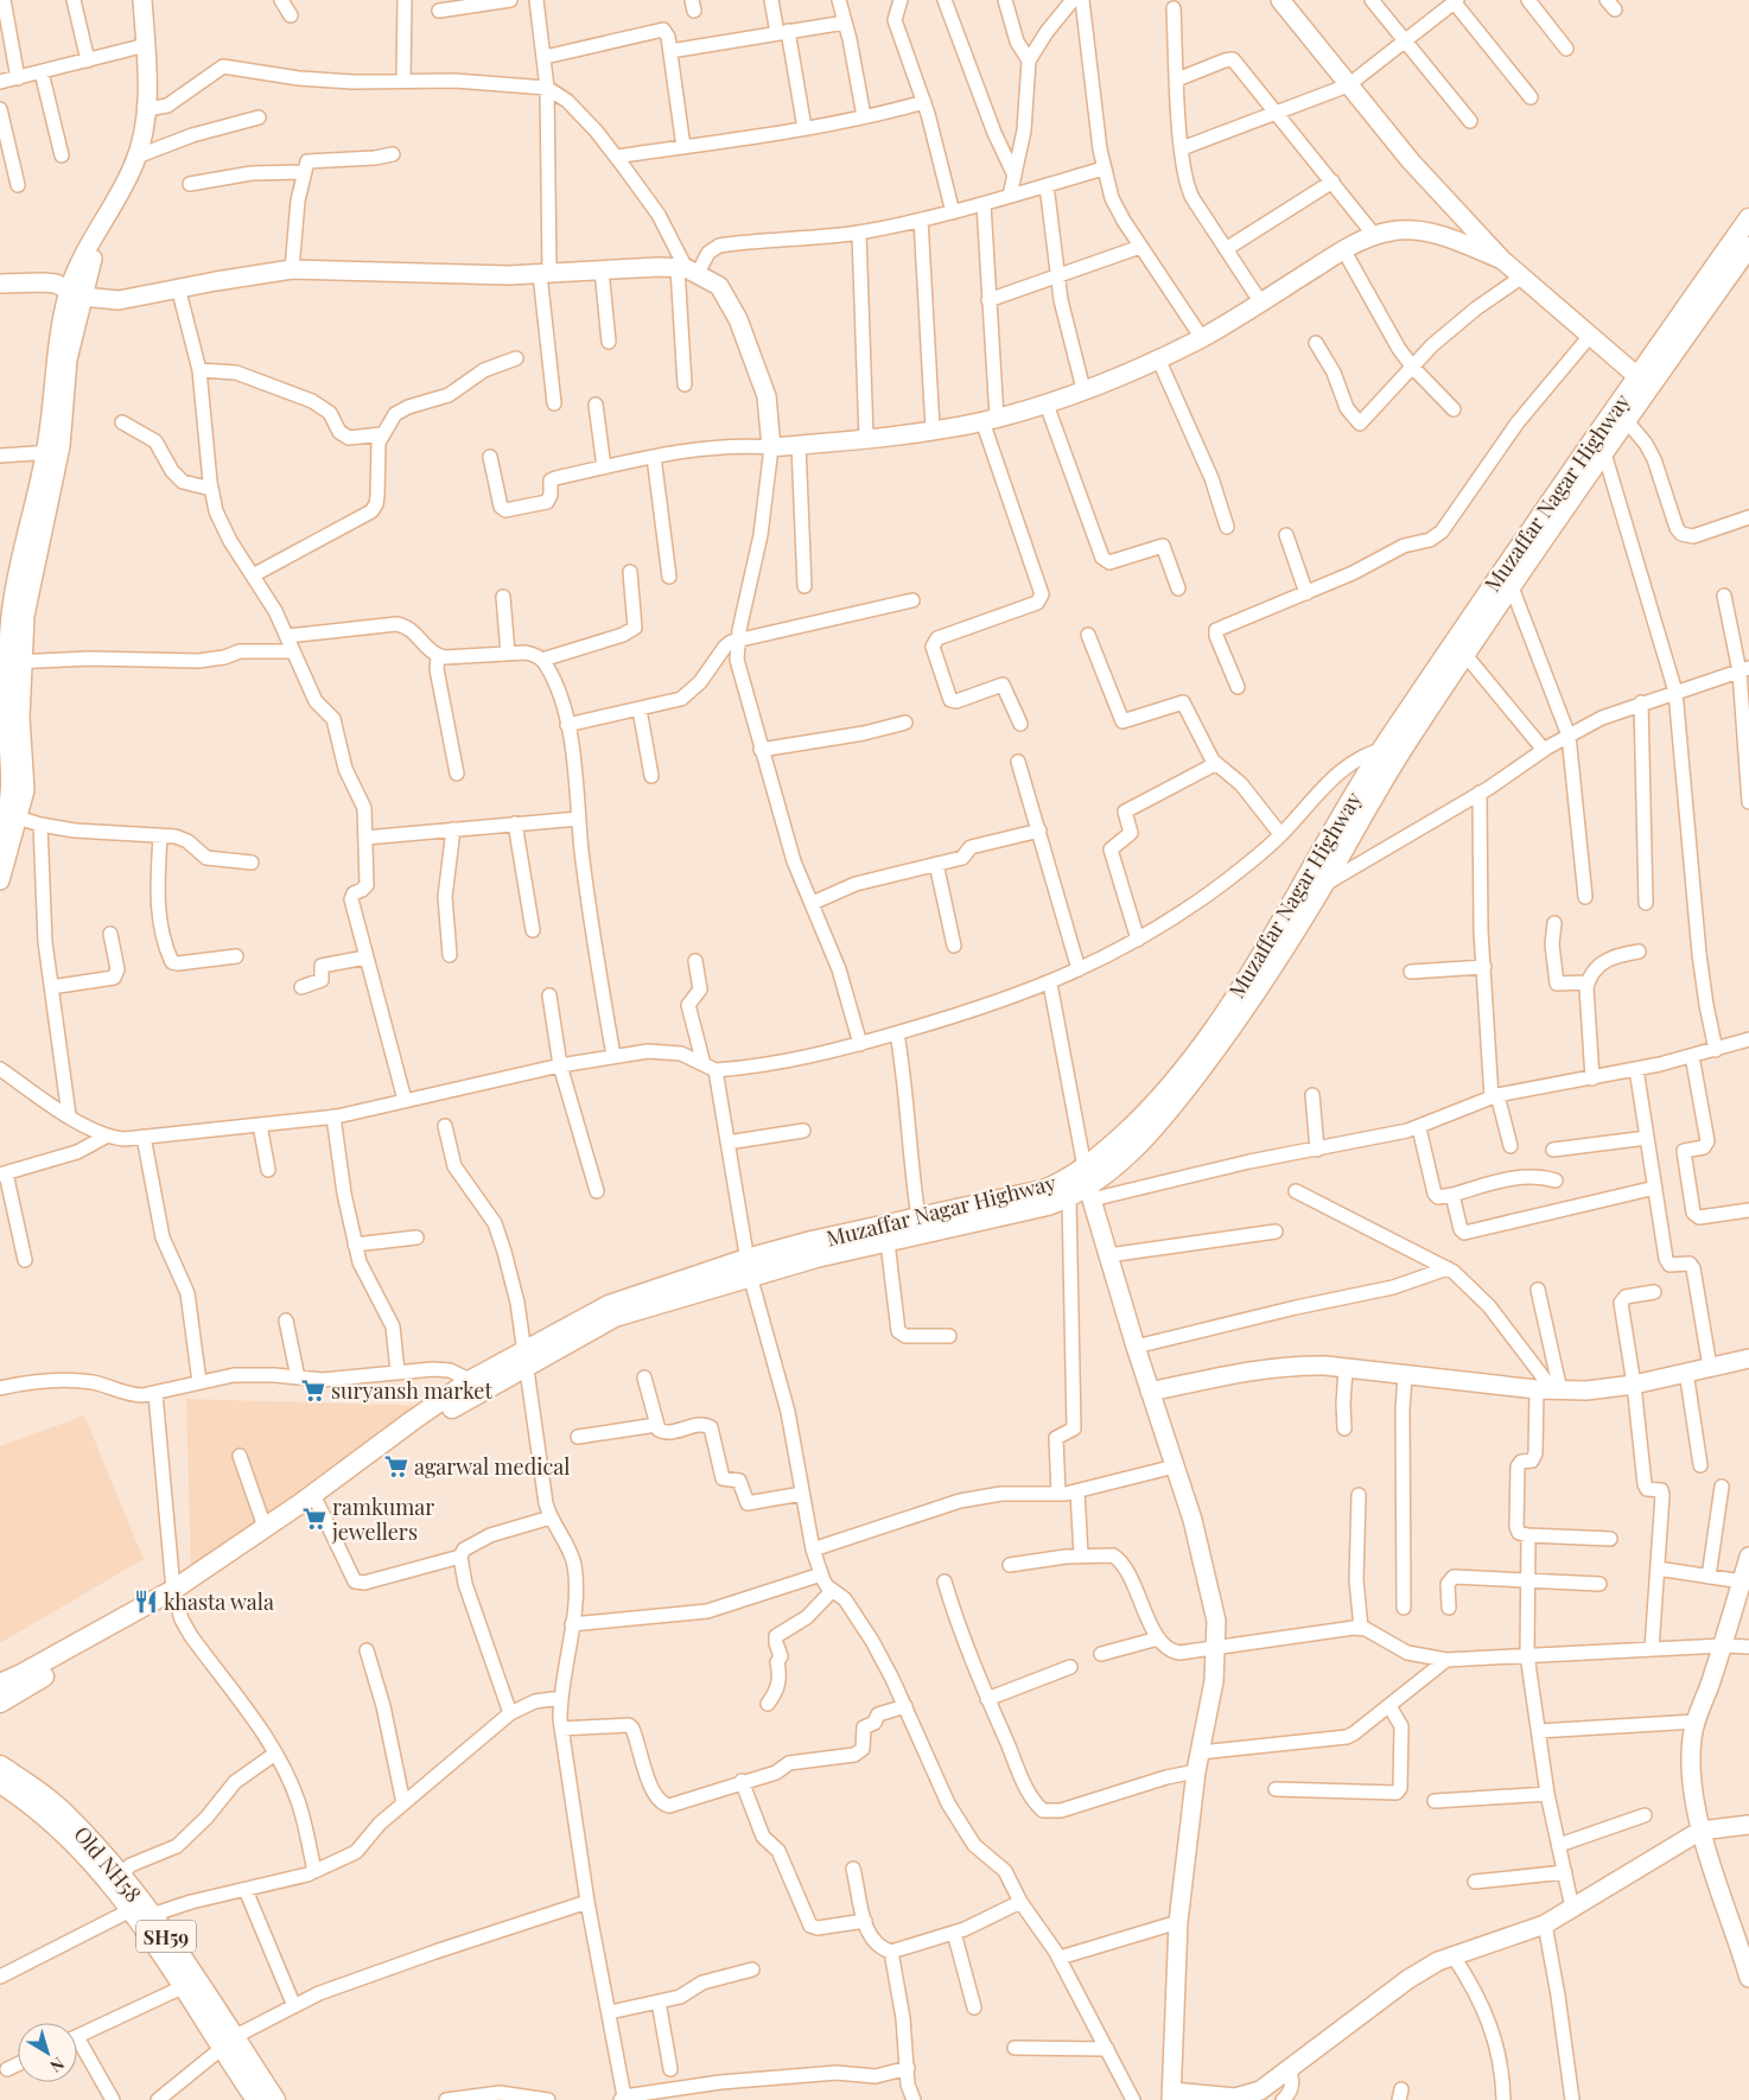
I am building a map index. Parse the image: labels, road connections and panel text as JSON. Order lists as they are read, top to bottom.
{
  "streets": {
    "main road": ["Muzaffar Nagar Highway", "Old NH58", "SH59"]
  },
  "places": {
    "supermarket": ["suryansh market", "agarwal medical", "ramkumar jewellers"],
    "restaurant": ["khasta wala"]
  },
  "north": "bottom right"
}
